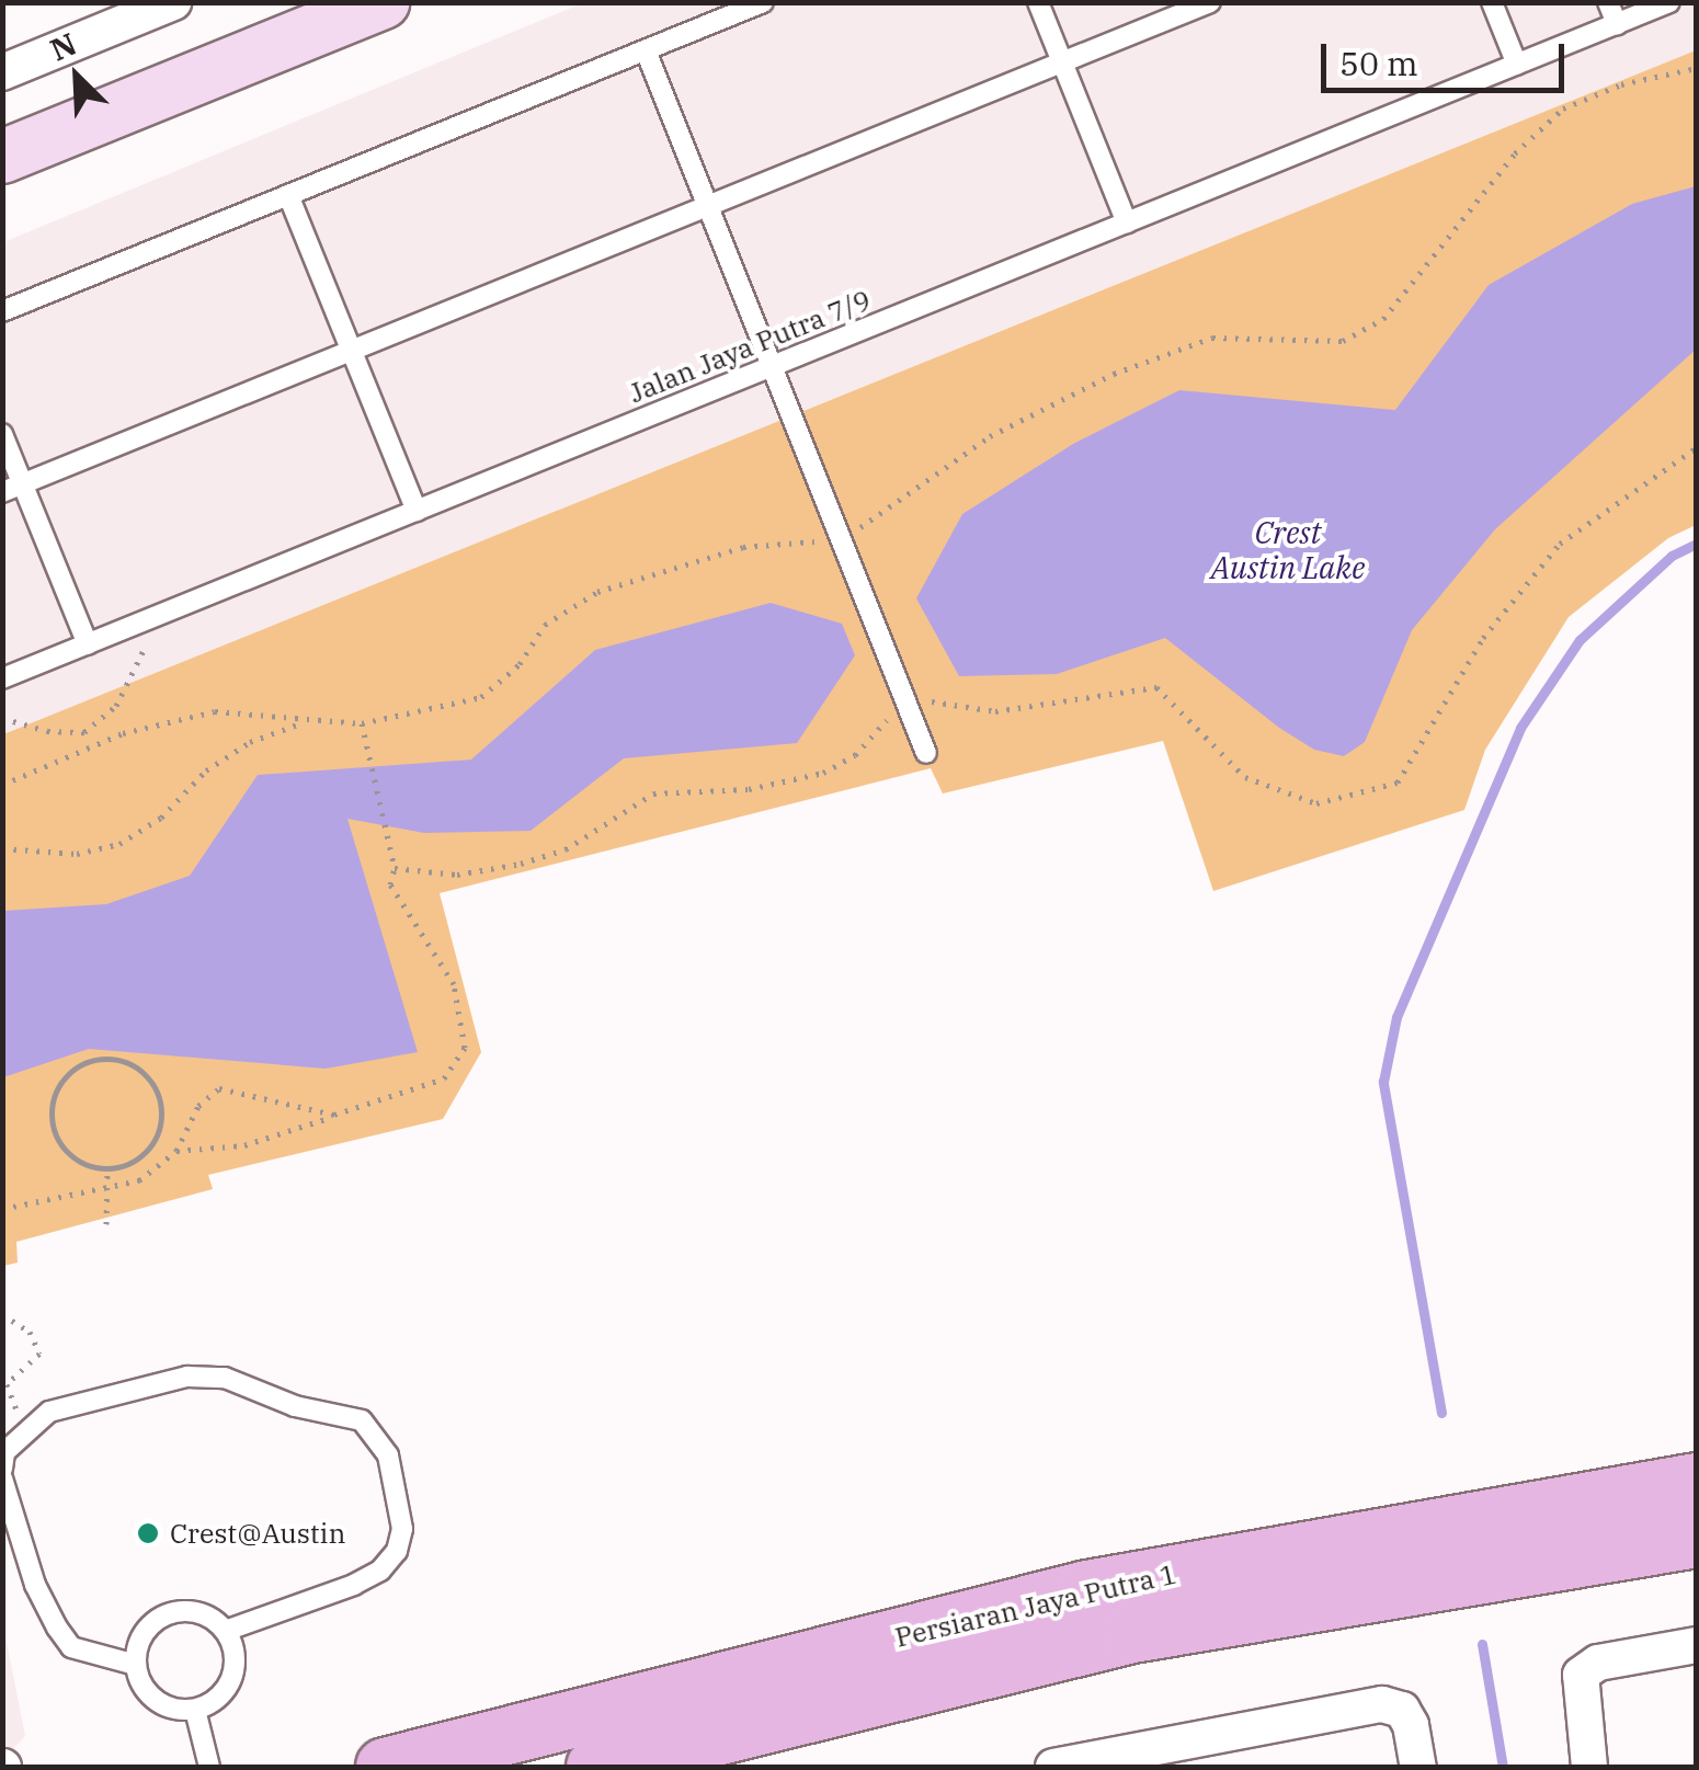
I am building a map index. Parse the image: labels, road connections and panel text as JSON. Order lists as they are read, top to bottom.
{
  "streets": {
    "main road": ["Persiaran Jaya Putra 1"],
    "lane": ["Jalan Jaya Putra 7/9"]
  },
  "water": ["Crest Austin Lake"],
  "places": ["Crest@Austin"],
  "scale_bar": "50 m",
  "north": "top left"
}
